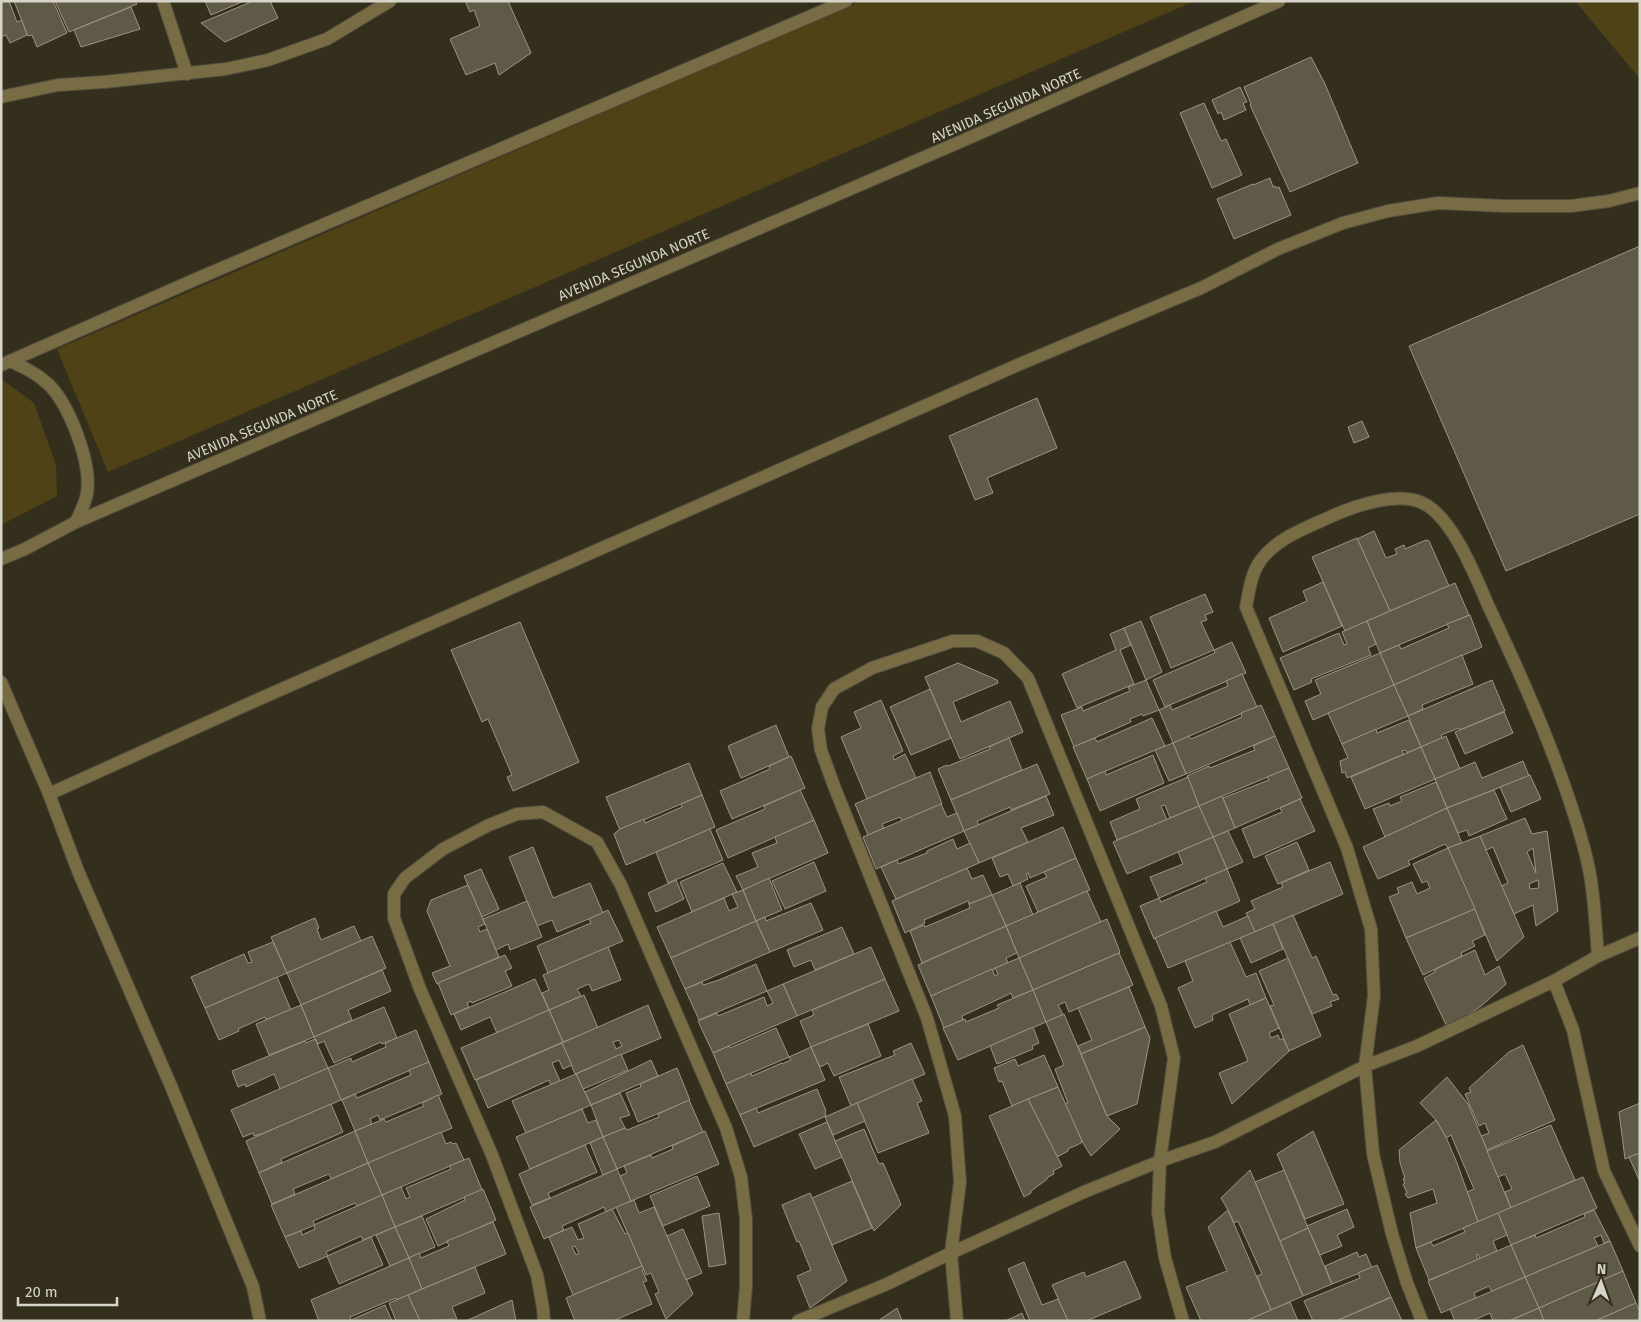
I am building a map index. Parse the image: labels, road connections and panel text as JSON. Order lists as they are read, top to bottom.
{
  "streets": {
    "street": ["AVENIDA SEGUNDA NORTE"]
  },
  "scale_bar": "20 m",
  "north": "top"
}
